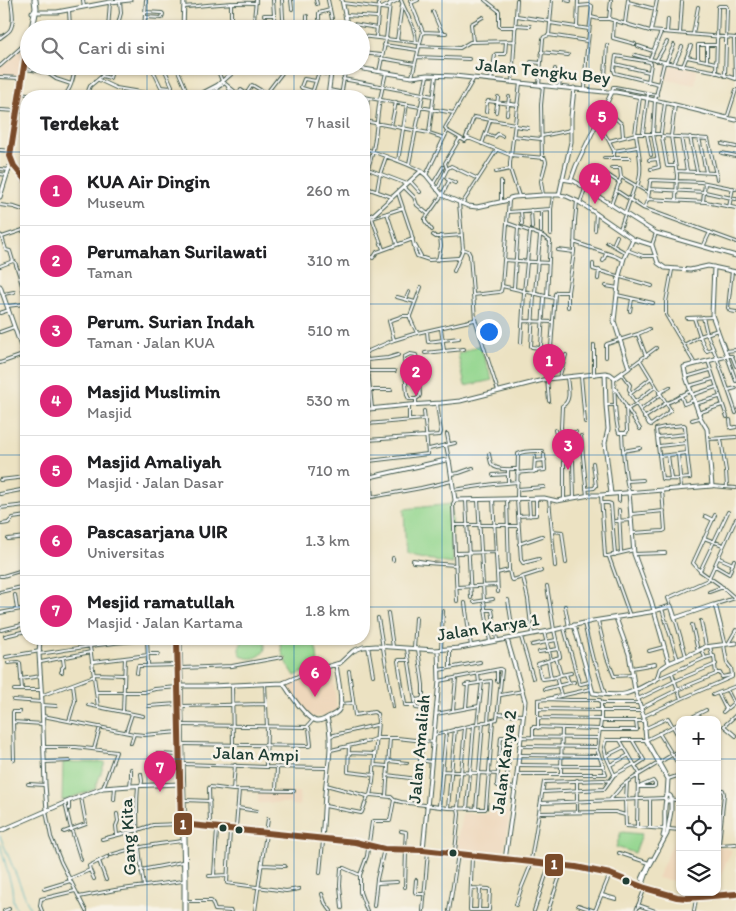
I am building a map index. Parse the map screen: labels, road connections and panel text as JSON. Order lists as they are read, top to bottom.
{
  "streets": {
    "street": [
      "Jalan Tengku Bey",
      "Jalan Karya 1",
      "Jalan Amaliah",
      "Jalan Ampi",
      "Jalan Karya 2",
      "Gang Kita"
    ]
  },
  "crossings": [
    ["Jalan Karya 1", "Jalan Amaliah"],
    ["Jalan Karya 1", "Jalan Karya 2"]
  ],
  "lines": ["transit line 1"],
  "page": {
    "search": "Cari di sini",
    "heading": ["Terdekat", "7 hasil"],
    "pins": [
      "5",
      "4",
      "1",
      "2",
      "3",
      "6",
      "7"
    ],
    "list": [
      {
        "mark": "1",
        "name": "KUA Air Dingin",
        "note": "Museum",
        "value": "260 m"
      },
      {
        "mark": "2",
        "name": "Perumahan Surilawati",
        "note": "Taman",
        "value": "310 m"
      },
      {
        "mark": "3",
        "name": "Perum. Surian Indah",
        "note": "Taman · Jalan KUA",
        "value": "510 m"
      },
      {
        "mark": "4",
        "name": "Masjid Muslimin",
        "note": "Masjid",
        "value": "530 m"
      },
      {
        "mark": "5",
        "name": "Masjid Amaliyah",
        "note": "Masjid · Jalan Dasar",
        "value": "710 m"
      },
      {
        "mark": "6",
        "name": "Pascasarjana UIR",
        "note": "Universitas",
        "value": "1.3 km"
      },
      {
        "mark": "7",
        "name": "Mesjid ramatullah",
        "note": "Masjid · Jalan Kartama",
        "value": "1.8 km"
      }
    ],
    "map_buttons": ["+", "−"]
  }
}
